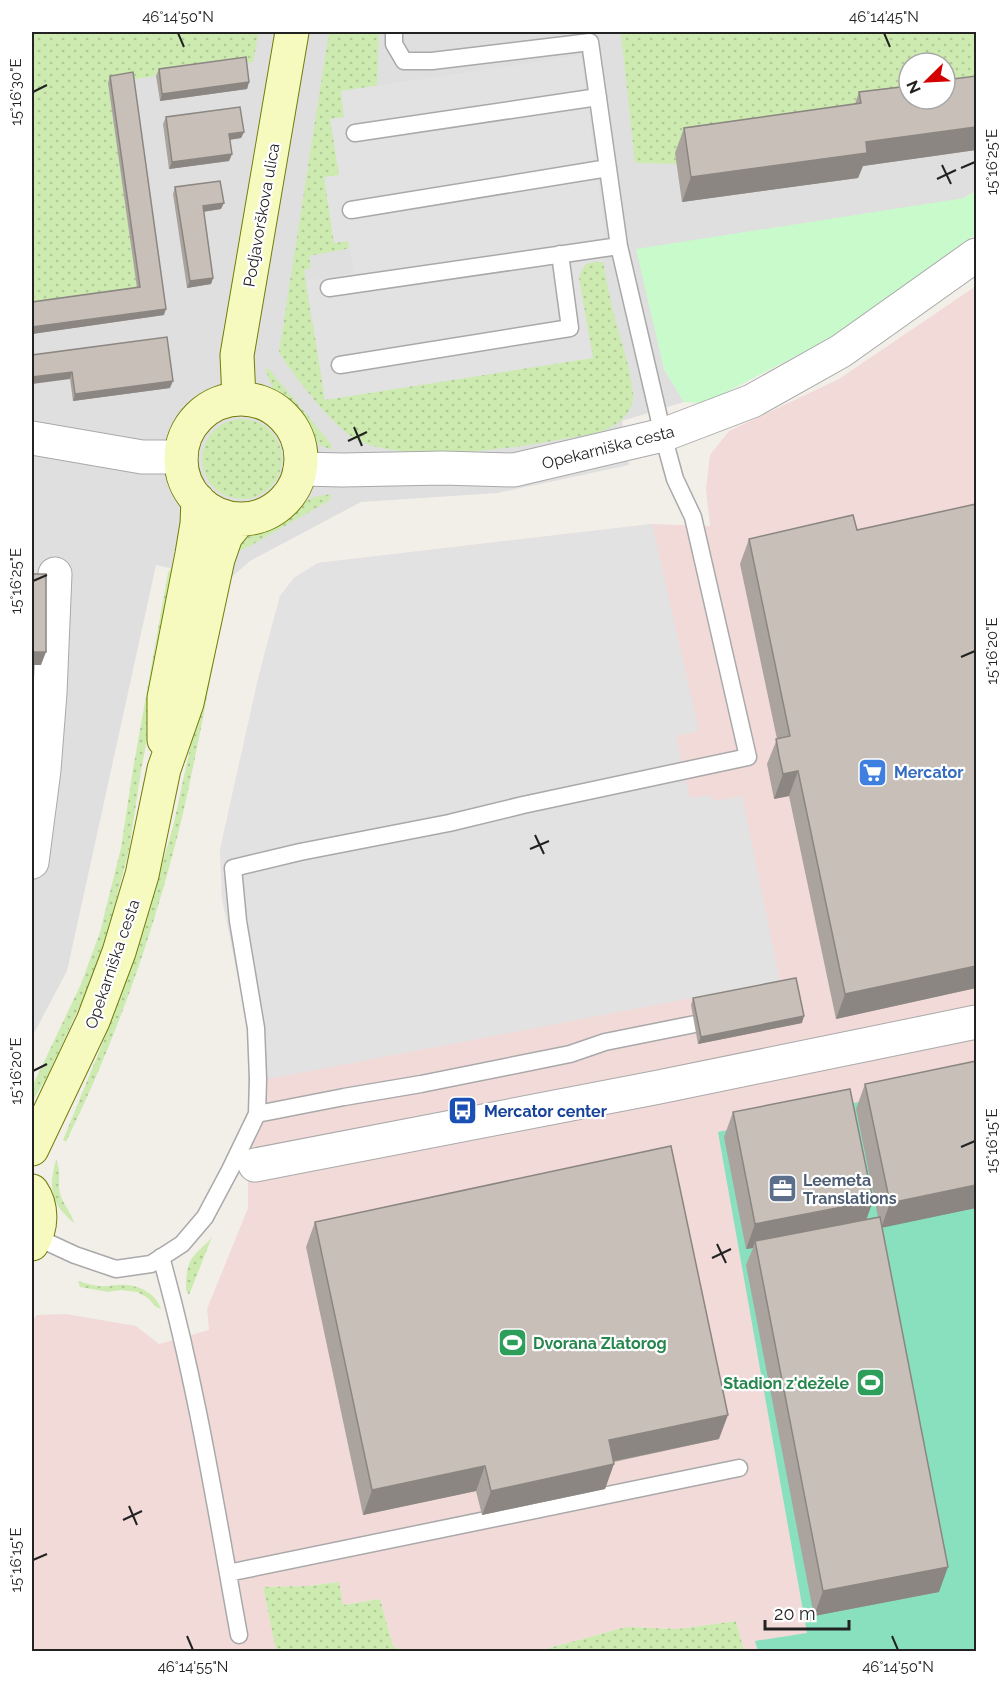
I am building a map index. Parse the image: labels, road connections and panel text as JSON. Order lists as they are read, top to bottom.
{
  "streets": {
    "street": ["Podjavorškova ulica", "Opekarniška cesta"]
  },
  "crossings": [
    ["Podjavorškova ulica", "Opekarniška cesta"]
  ],
  "places": {
    "supermarket": ["Mercator"],
    "bus stop": ["Mercator center"],
    "office": ["Leemeta Translations"],
    "sports": ["Dvorana Zlatorog", "Stadion z'dežele"]
  },
  "scale_bar": "20 m",
  "north": "bottom left",
  "coordinates": [
    "46°14'50\"N",
    "46°14'45\"N",
    "15°16'30\"E",
    "15°16'25\"E",
    "15°16'20\"E",
    "15°16'15\"E",
    "46°14'55\"N"
  ]
}
